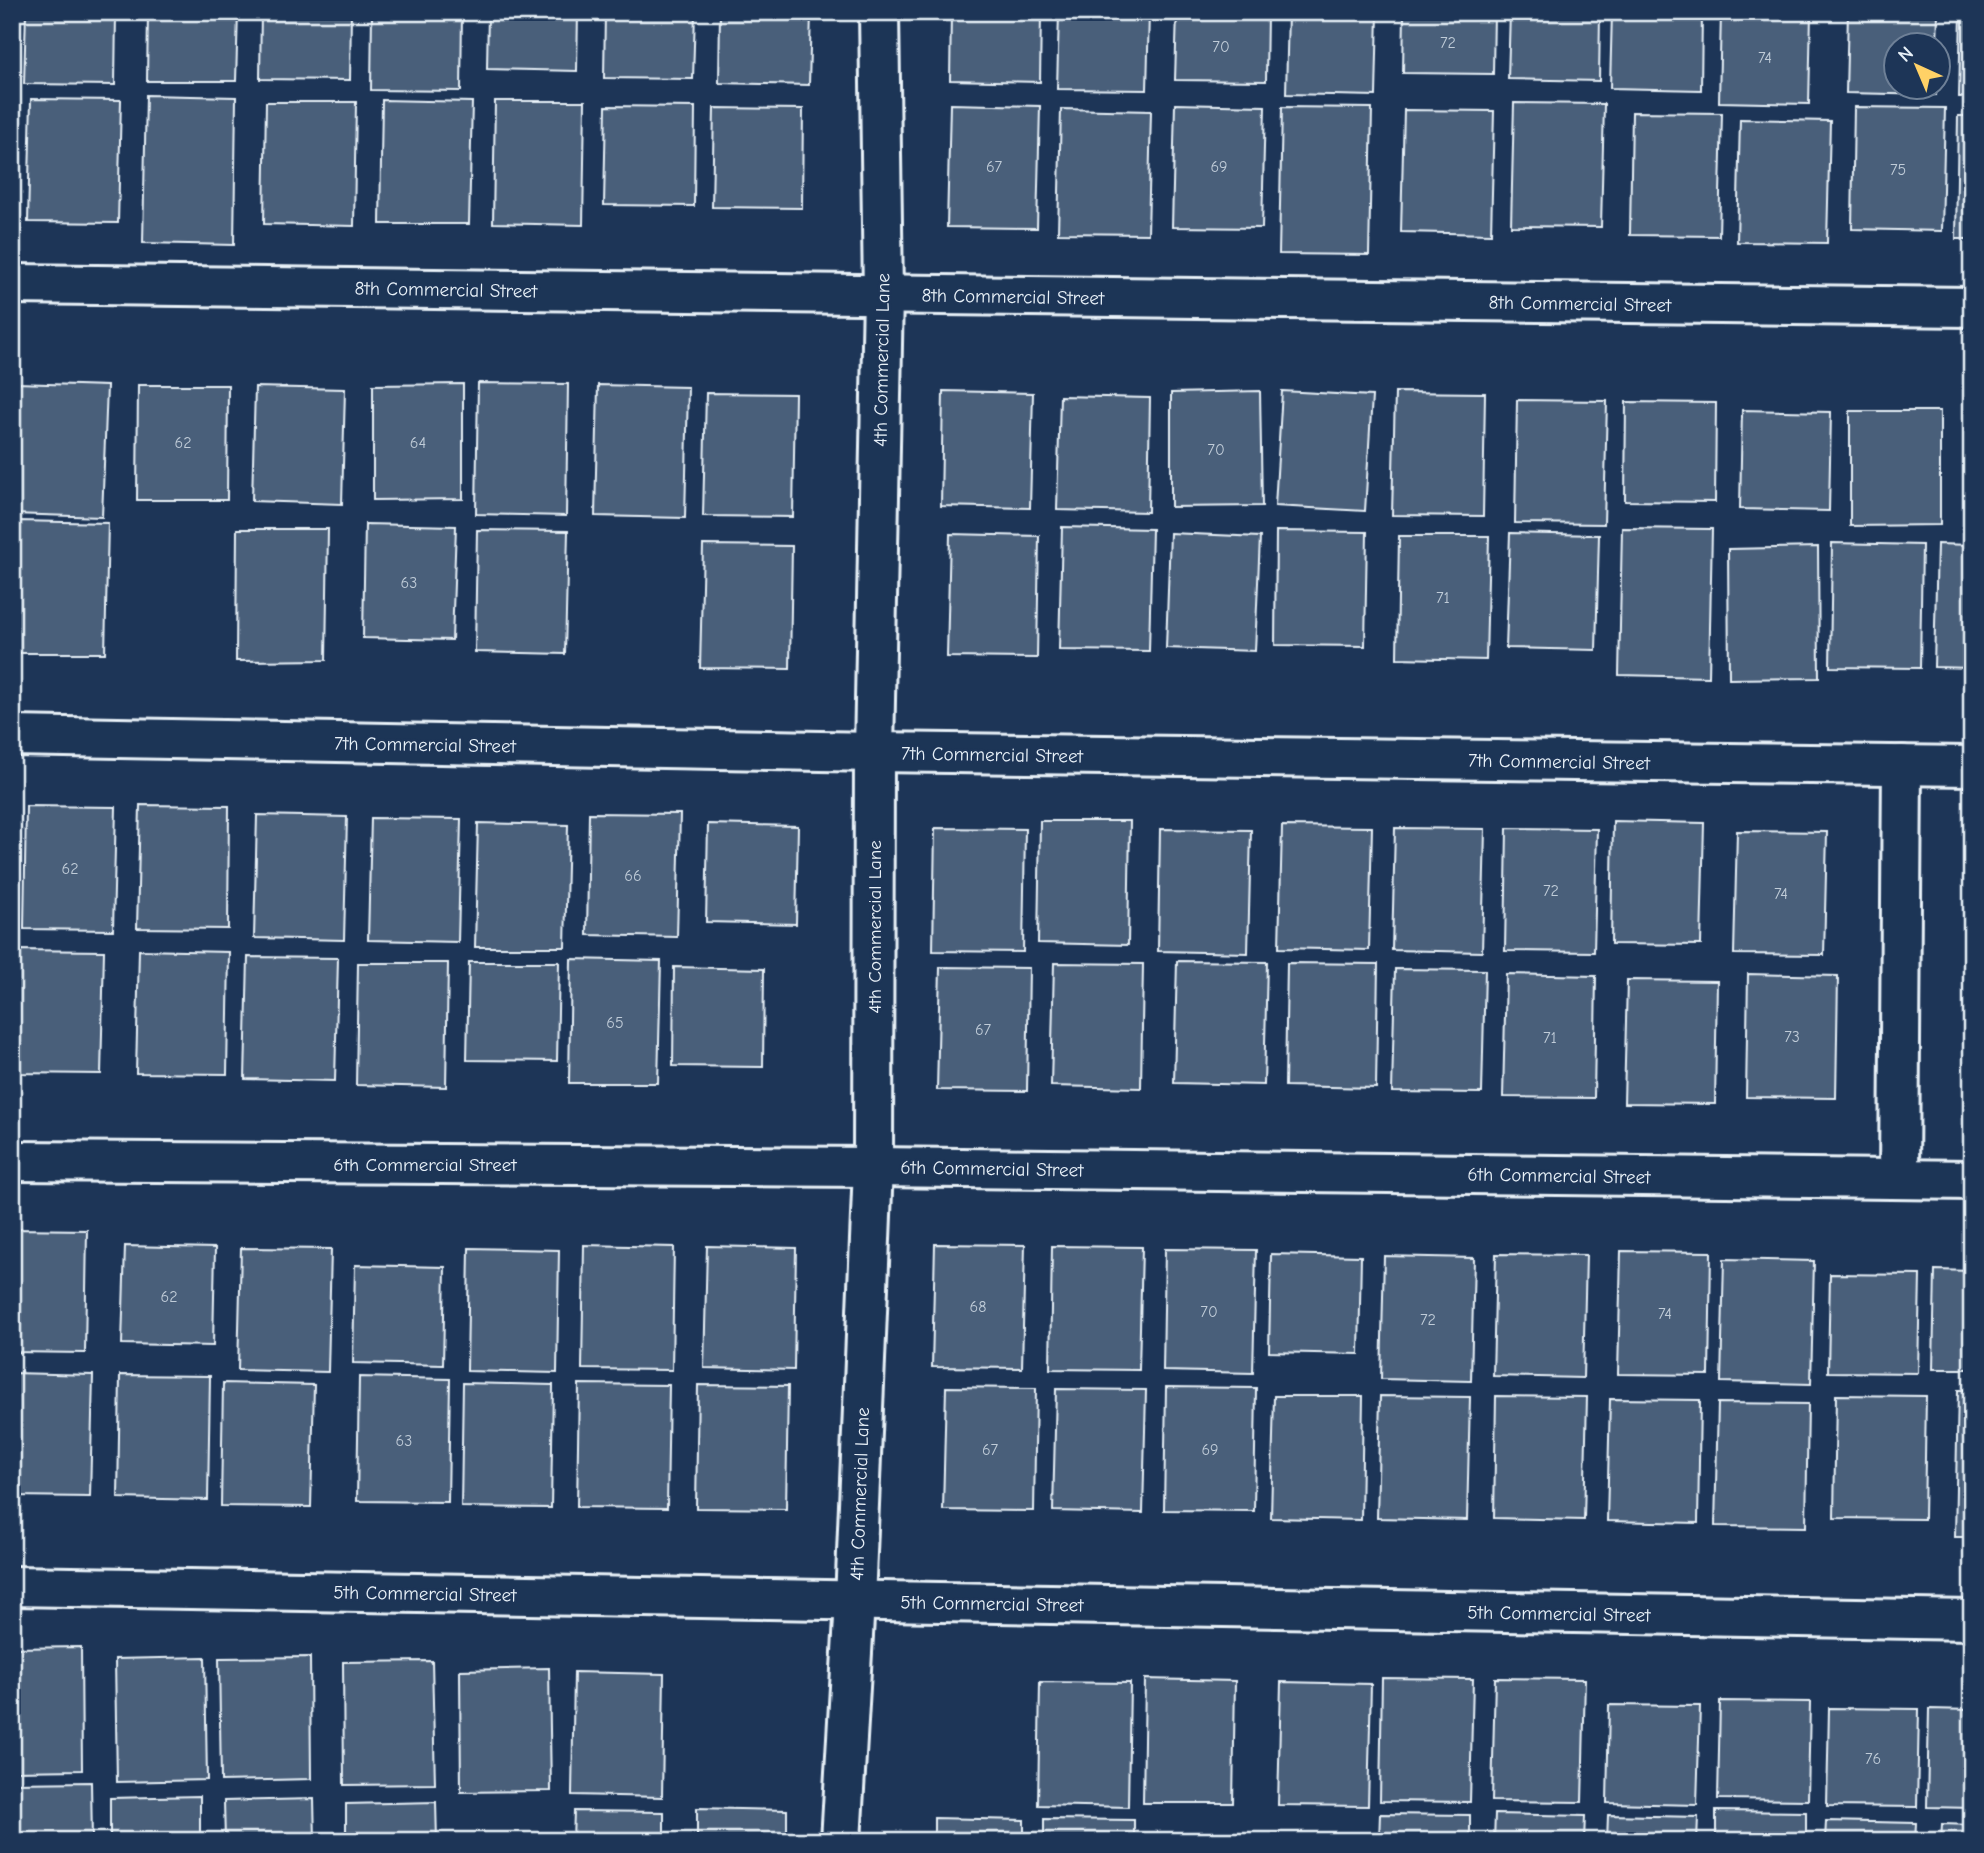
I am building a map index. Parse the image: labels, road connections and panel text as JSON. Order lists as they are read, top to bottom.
{
  "streets": {
    "street": [
      "8th Commercial Street",
      "4th Commercial Lane",
      "7th Commercial Street",
      "6th Commercial Street",
      "5th Commercial Street"
    ]
  },
  "crossings": [
    ["8th Commercial Street", "4th Commercial Lane"],
    ["4th Commercial Lane", "7th Commercial Street"],
    ["4th Commercial Lane", "6th Commercial Street"],
    ["4th Commercial Lane", "5th Commercial Street"]
  ],
  "house_numbers": [
    "72",
    "70",
    "74",
    "67",
    "69",
    "75",
    "62",
    "64",
    "70",
    "63",
    "71",
    "62",
    "66",
    "72",
    "74",
    "65",
    "67",
    "73",
    "71",
    "62",
    "68",
    "70",
    "74",
    "72",
    "63",
    "67",
    "69",
    "76"
  ],
  "north": "top left"
}
